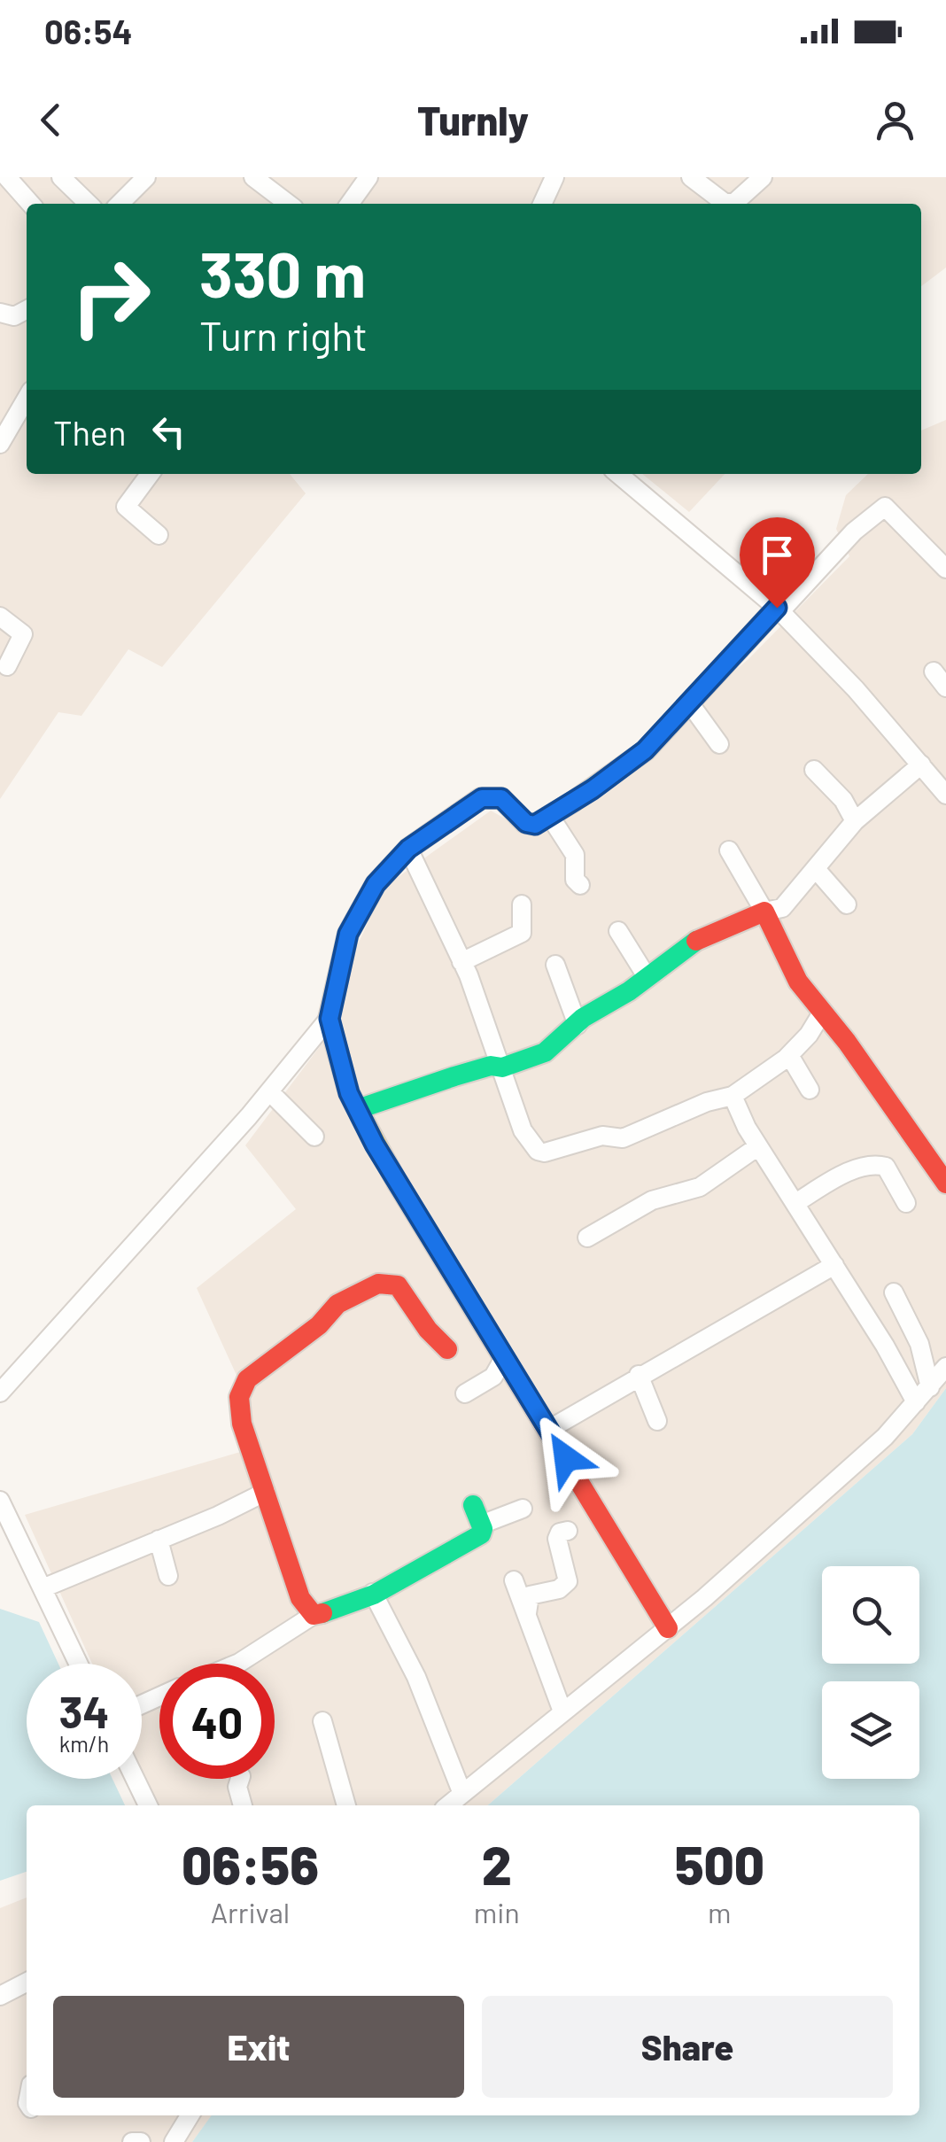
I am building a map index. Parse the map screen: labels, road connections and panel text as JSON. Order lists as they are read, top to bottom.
{
  "page": {
    "status": "06:54",
    "header": "Turnly",
    "turn": ["330 m", "Turn right"],
    "then": "Then",
    "speed": "34 km/h",
    "limit": "40",
    "eta": [
      "06:56",
      "Arrival",
      "2",
      "min",
      "500",
      "m"
    ],
    "buttons": ["Exit", "Share"]
  }
}
